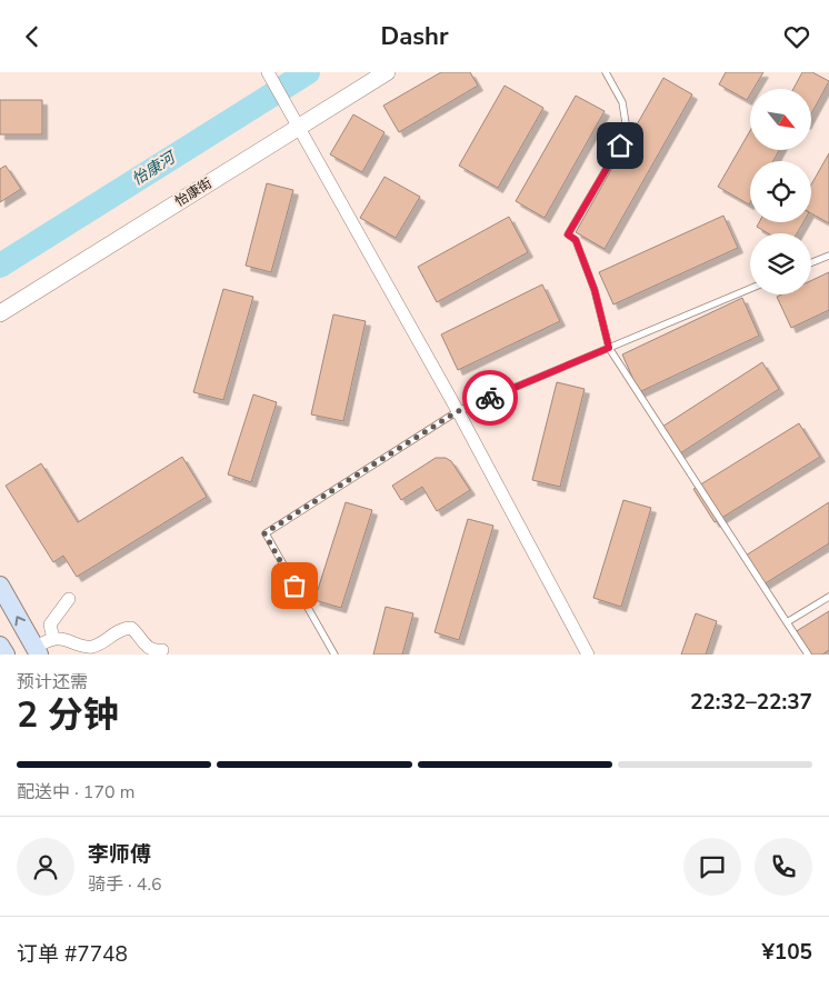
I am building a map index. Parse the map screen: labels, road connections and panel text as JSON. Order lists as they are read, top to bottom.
{
  "streets": {
    "street": ["怡康街"]
  },
  "water": ["怡康河"],
  "north": "bottom right",
  "page": {
    "header": "Dashr",
    "heading": ["2 分钟", "预计还需", "22:32–22:37"],
    "panel": [
      "李师傅",
      "骑手 · 4.6",
      "订单 #7748",
      "¥105"
    ],
    "bar": "配送中 · 170 m"
  }
}
